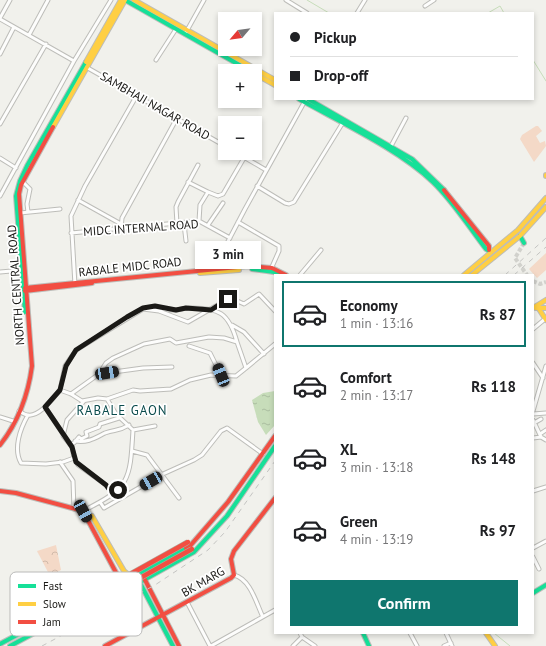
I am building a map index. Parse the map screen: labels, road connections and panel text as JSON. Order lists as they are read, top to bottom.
{
  "streets": {
    "main road": ["RABALE MIDC ROAD", "NORTH CENTRAL ROAD", "BK MARG"],
    "street": ["SAMBHAJI NAGAR ROAD", "MIDC INTERNAL ROAD"]
  },
  "crossings": [
    ["SAMBHAJI NAGAR ROAD", "NORTH CENTRAL ROAD"],
    ["RABALE MIDC ROAD", "NORTH CENTRAL ROAD"]
  ],
  "districts": ["RABALE GAON"],
  "legend": ["Fast", "Slow", "Jam"],
  "north": "bottom left",
  "page": {
    "map_buttons": ["+", "−"],
    "banner": ["Pickup", "Drop-off"],
    "bubble": "3 min",
    "list": [
      {
        "name": "Economy",
        "note": "1 min · 13:16",
        "value": "Rs 87"
      },
      {
        "name": "Comfort",
        "note": "2 min · 13:17",
        "value": "Rs 118"
      },
      {
        "name": "XL",
        "note": "3 min · 13:18",
        "value": "Rs 148"
      },
      {
        "name": "Green",
        "note": "4 min · 13:19",
        "value": "Rs 97"
      }
    ],
    "buttons": "Confirm"
  }
}
